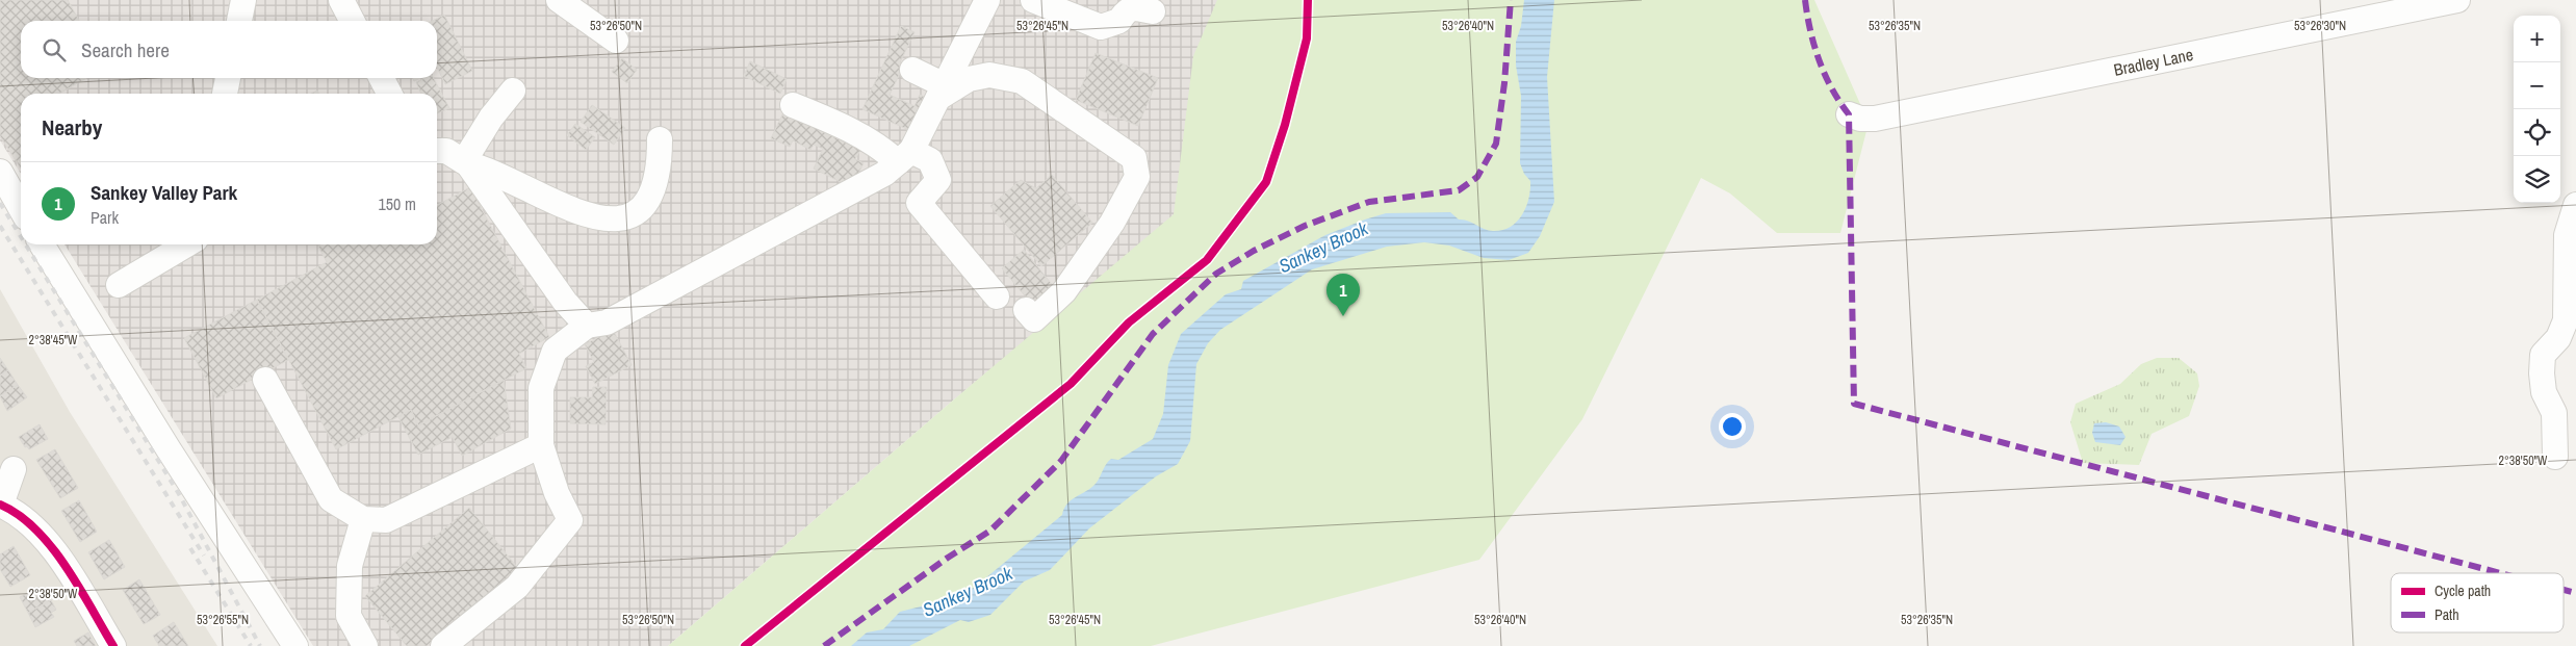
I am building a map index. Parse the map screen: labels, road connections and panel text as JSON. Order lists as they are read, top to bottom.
{
  "streets": {
    "street": ["Bradley Lane"]
  },
  "water": ["Sankey Brook"],
  "legend": ["Cycle path", "Path"],
  "page": {
    "map_buttons": ["+", "−"],
    "search": "Search here",
    "heading": "Nearby",
    "list": [
      {
        "mark": "1",
        "name": "Sankey Valley Park",
        "note": "Park",
        "value": "150 m"
      }
    ],
    "pins": "1"
  },
  "coordinates": [
    "53°26'50\"N",
    "53°26'45\"N",
    "53°26'40\"N",
    "53°26'35\"N",
    "53°26'30\"N",
    "2°38'45\"W",
    "2°38'50\"W",
    "53°26'55\"N"
  ]
}
